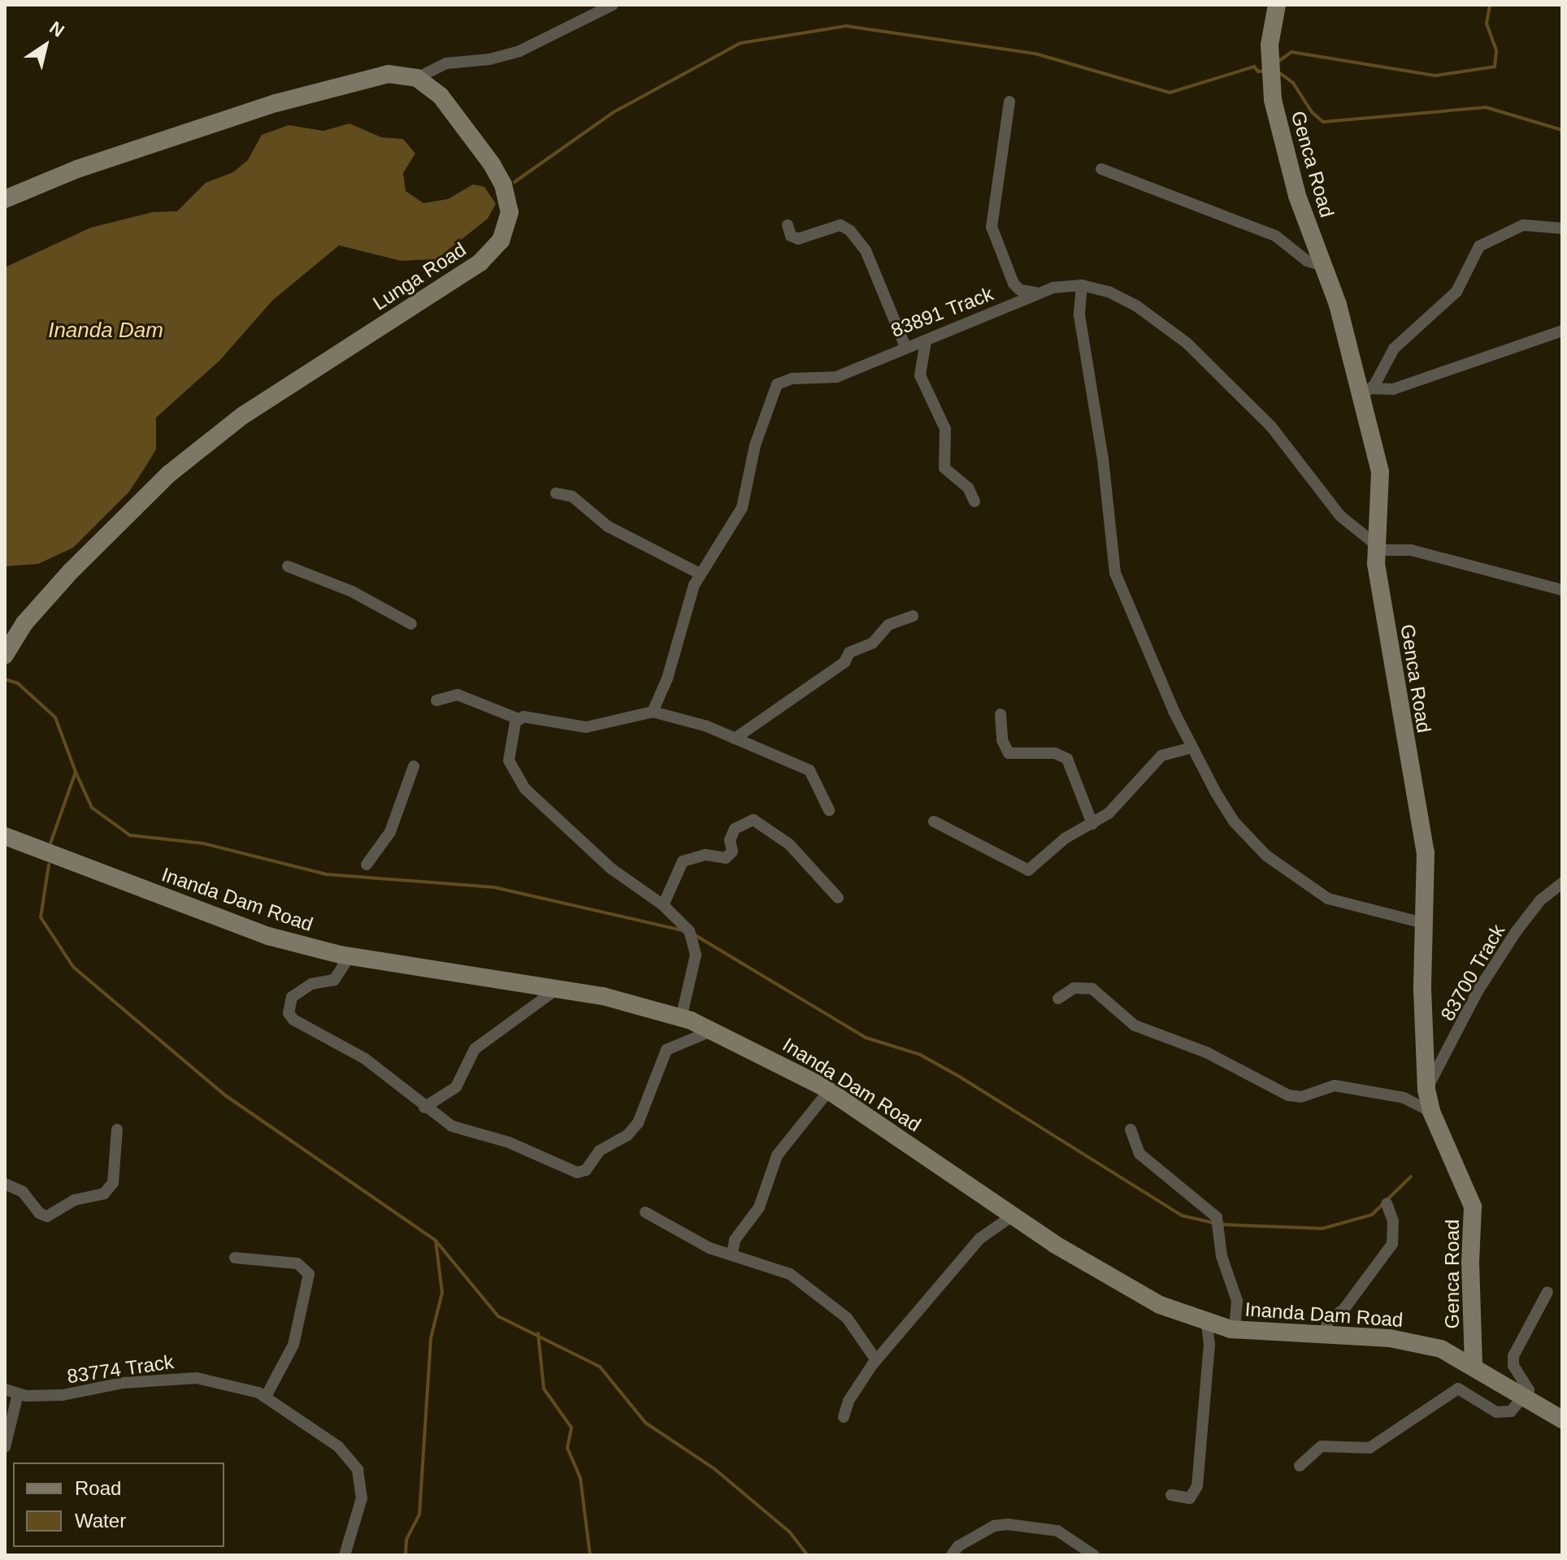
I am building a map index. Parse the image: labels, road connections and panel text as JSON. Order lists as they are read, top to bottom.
{
  "streets": {
    "street": [
      "Genca Road",
      "Lunga Road",
      "83891 Track",
      "Inanda Dam Road",
      "83700 Track",
      "83774 Track"
    ]
  },
  "crossings": [
    ["Genca Road", "Inanda Dam Road"],
    ["Genca Road", "83700 Track"]
  ],
  "water": ["Inanda Dam"],
  "legend": ["Road", "Water"],
  "north": "top right"
}
